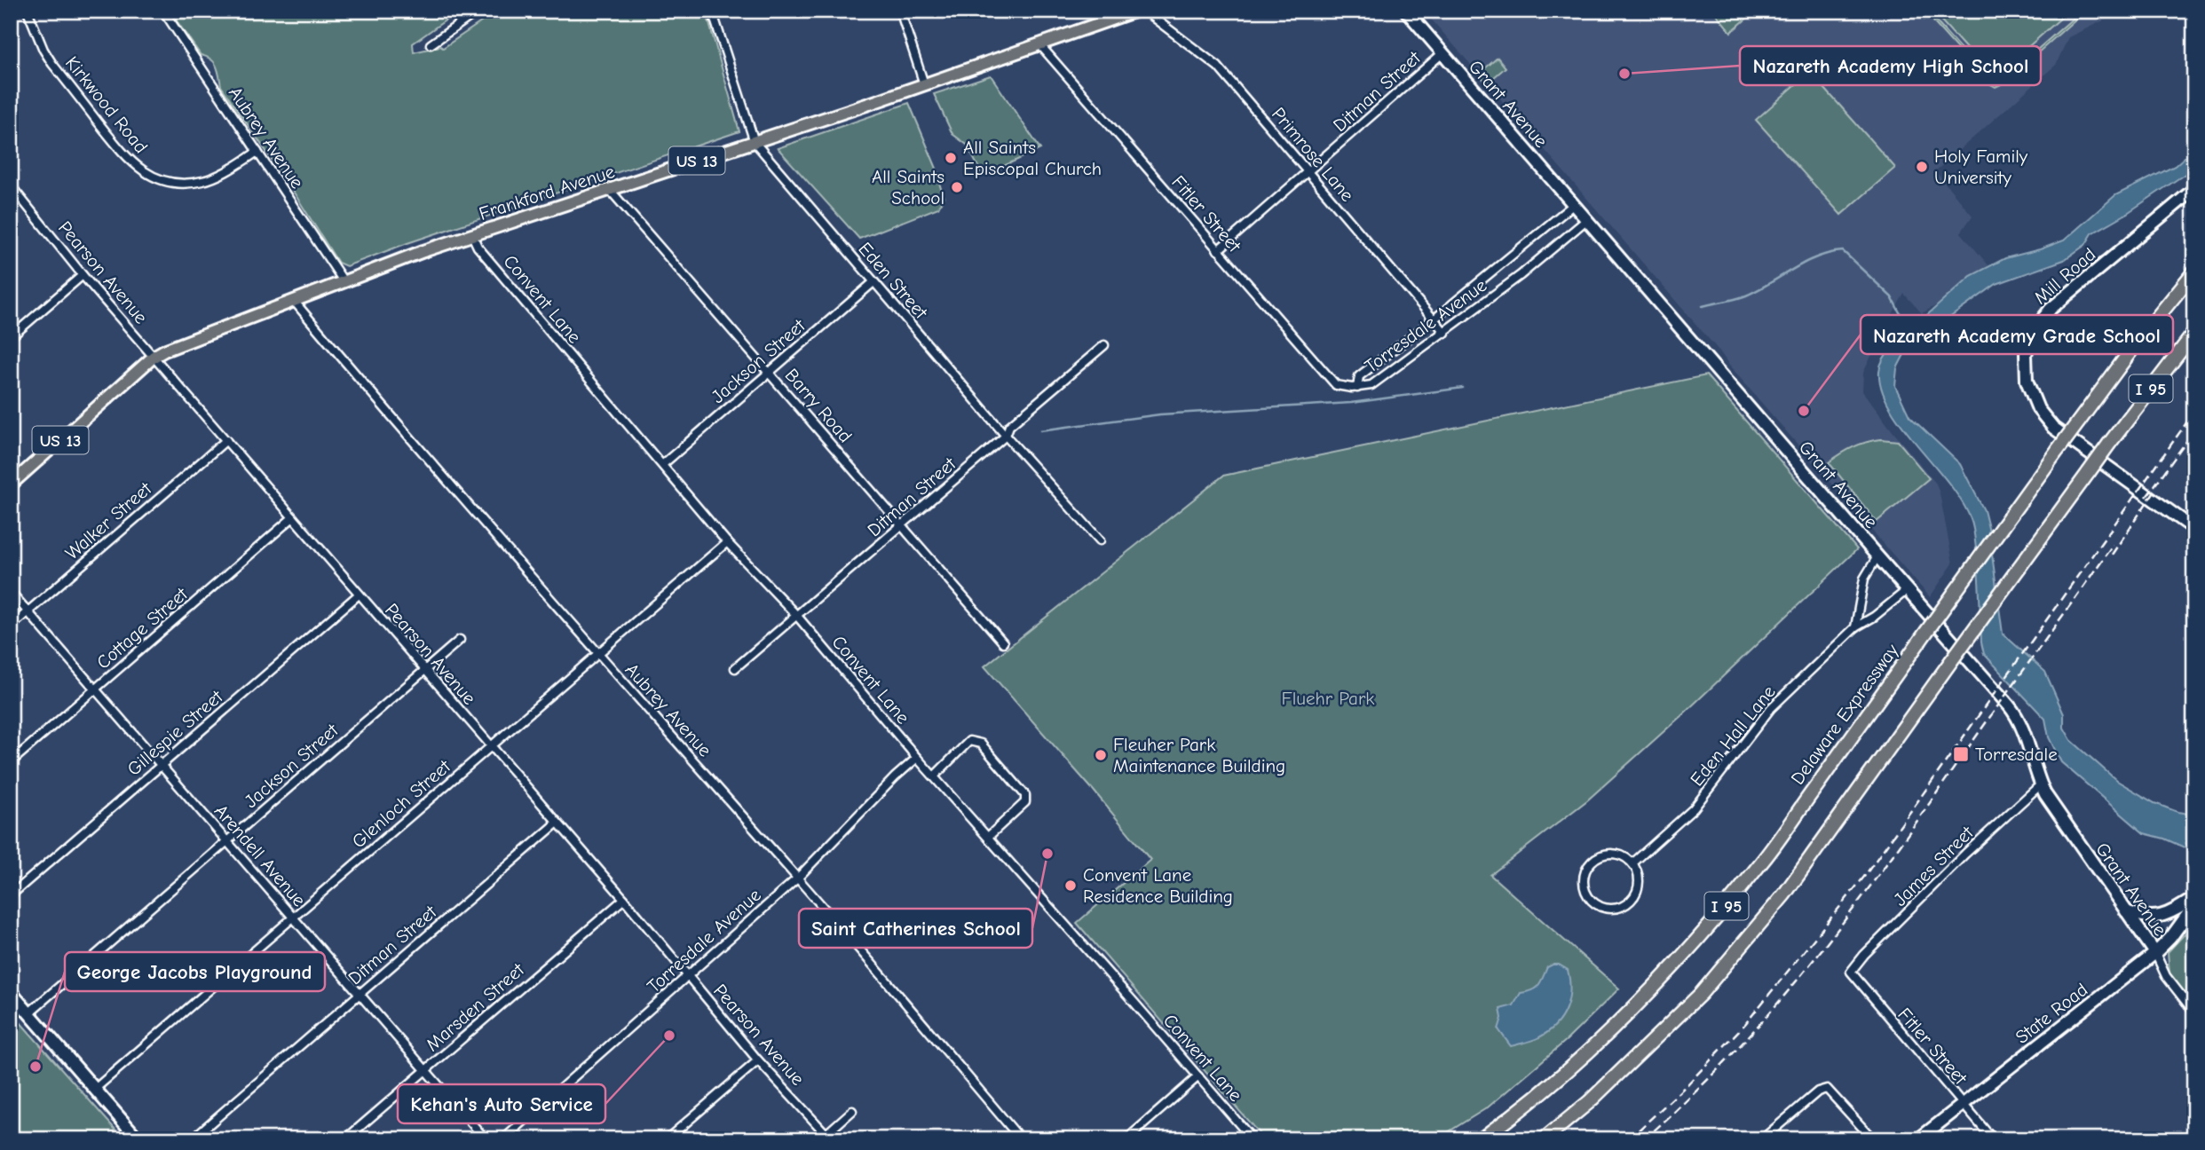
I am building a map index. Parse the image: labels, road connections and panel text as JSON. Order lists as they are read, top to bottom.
{
  "streets": {
    "highway": ["I 95", "Delaware Expressway"],
    "main road": ["US 13", "Frankford Avenue"],
    "street": [
      "Ditman Street",
      "Grant Avenue",
      "Kirkwood Road",
      "Aubrey Avenue",
      "Primrose Lane",
      "Fitler Street",
      "Pearson Avenue",
      "Mill Road",
      "Eden Street",
      "Convent Lane",
      "Torresdale Avenue",
      "Jackson Street",
      "Barry Road",
      "Walker Street",
      "Cottage Street",
      "Gillespie Street",
      "Eden Hall Lane",
      "Glenloch Street",
      "Arendell Avenue",
      "James Street",
      "Marsden Street",
      "State Road"
    ]
  },
  "crossings": [
    ["Ditman Street", "Grant Avenue"],
    ["Ditman Street", "Primrose Lane"],
    ["Ditman Street", "Fitler Street"],
    ["Ditman Street", "Pearson Avenue"],
    ["Ditman Street", "Eden Street"],
    ["Ditman Street", "Convent Lane"],
    ["Ditman Street", "Barry Road"],
    ["Ditman Street", "Arendell Avenue"],
    ["Grant Avenue", "Torresdale Avenue"],
    ["Grant Avenue", "Eden Hall Lane"],
    ["Grant Avenue", "James Street"],
    ["Grant Avenue", "State Road"],
    ["Kirkwood Road", "Aubrey Avenue"],
    ["Aubrey Avenue", "Frankford Avenue"],
    ["Aubrey Avenue", "Torresdale Avenue"],
    ["Aubrey Avenue", "Glenloch Street"],
    ["Primrose Lane", "Torresdale Avenue"],
    ["Frankford Avenue", "Fitler Street"],
    ["Frankford Avenue", "Pearson Avenue"],
    ["Frankford Avenue", "Eden Street"],
    ["Frankford Avenue", "Convent Lane"],
    ["Frankford Avenue", "Barry Road"],
    ["Fitler Street", "Torresdale Avenue"],
    ["Fitler Street", "James Street"],
    ["Fitler Street", "State Road"],
    ["Pearson Avenue", "Torresdale Avenue"],
    ["Pearson Avenue", "Jackson Street"],
    ["Pearson Avenue", "Walker Street"],
    ["Pearson Avenue", "Cottage Street"],
    ["Pearson Avenue", "Gillespie Street"],
    ["Pearson Avenue", "Glenloch Street"],
    ["Pearson Avenue", "Marsden Street"],
    ["Eden Street", "Jackson Street"],
    ["Convent Lane", "Torresdale Avenue"],
    ["Convent Lane", "Jackson Street"],
    ["Convent Lane", "Glenloch Street"],
    ["Jackson Street", "Barry Road"],
    ["Jackson Street", "Arendell Avenue"],
    ["Walker Street", "Arendell Avenue"],
    ["Cottage Street", "Arendell Avenue"],
    ["Gillespie Street", "Arendell Avenue"],
    ["Glenloch Street", "Arendell Avenue"],
    ["Arendell Avenue", "Marsden Street"]
  ],
  "parks": ["Fluehr Park"],
  "places": {
    "other": [
      "Nazareth Academy High School",
      "All Saints Episcopal Church",
      "Holy Family University",
      "All Saints School",
      "Nazareth Academy Grade School",
      "Fleuher Park Maintenance Building",
      "Saint Catherines School",
      "Convent Lane Residence Building",
      "Kehan's Auto Service",
      "George Jacobs Playground"
    ],
    "transit": ["Torresdale"]
  }
}
